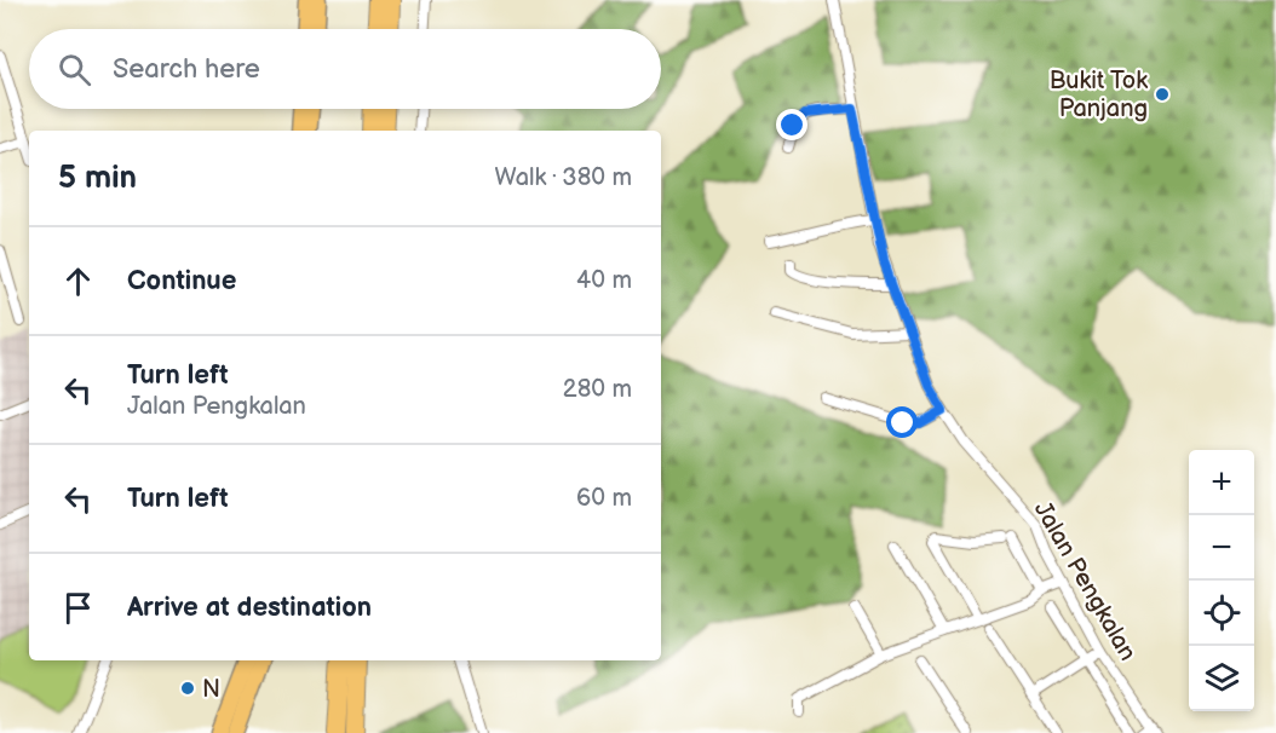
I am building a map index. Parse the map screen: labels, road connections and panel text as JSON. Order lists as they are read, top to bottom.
{
  "streets": {
    "street": ["Jalan Pengkalan"]
  },
  "places": ["Bukit Tok Panjang", "N"],
  "page": {
    "search": "Search here",
    "heading": ["5 min", "Walk · 380 m"],
    "list": [
      ["Continue", "40 m"],
      ["Turn left", "Jalan Pengkalan", "280 m"],
      ["Turn left", "60 m"],
      "Arrive at destination"
    ],
    "map_buttons": ["+", "−"]
  }
}
